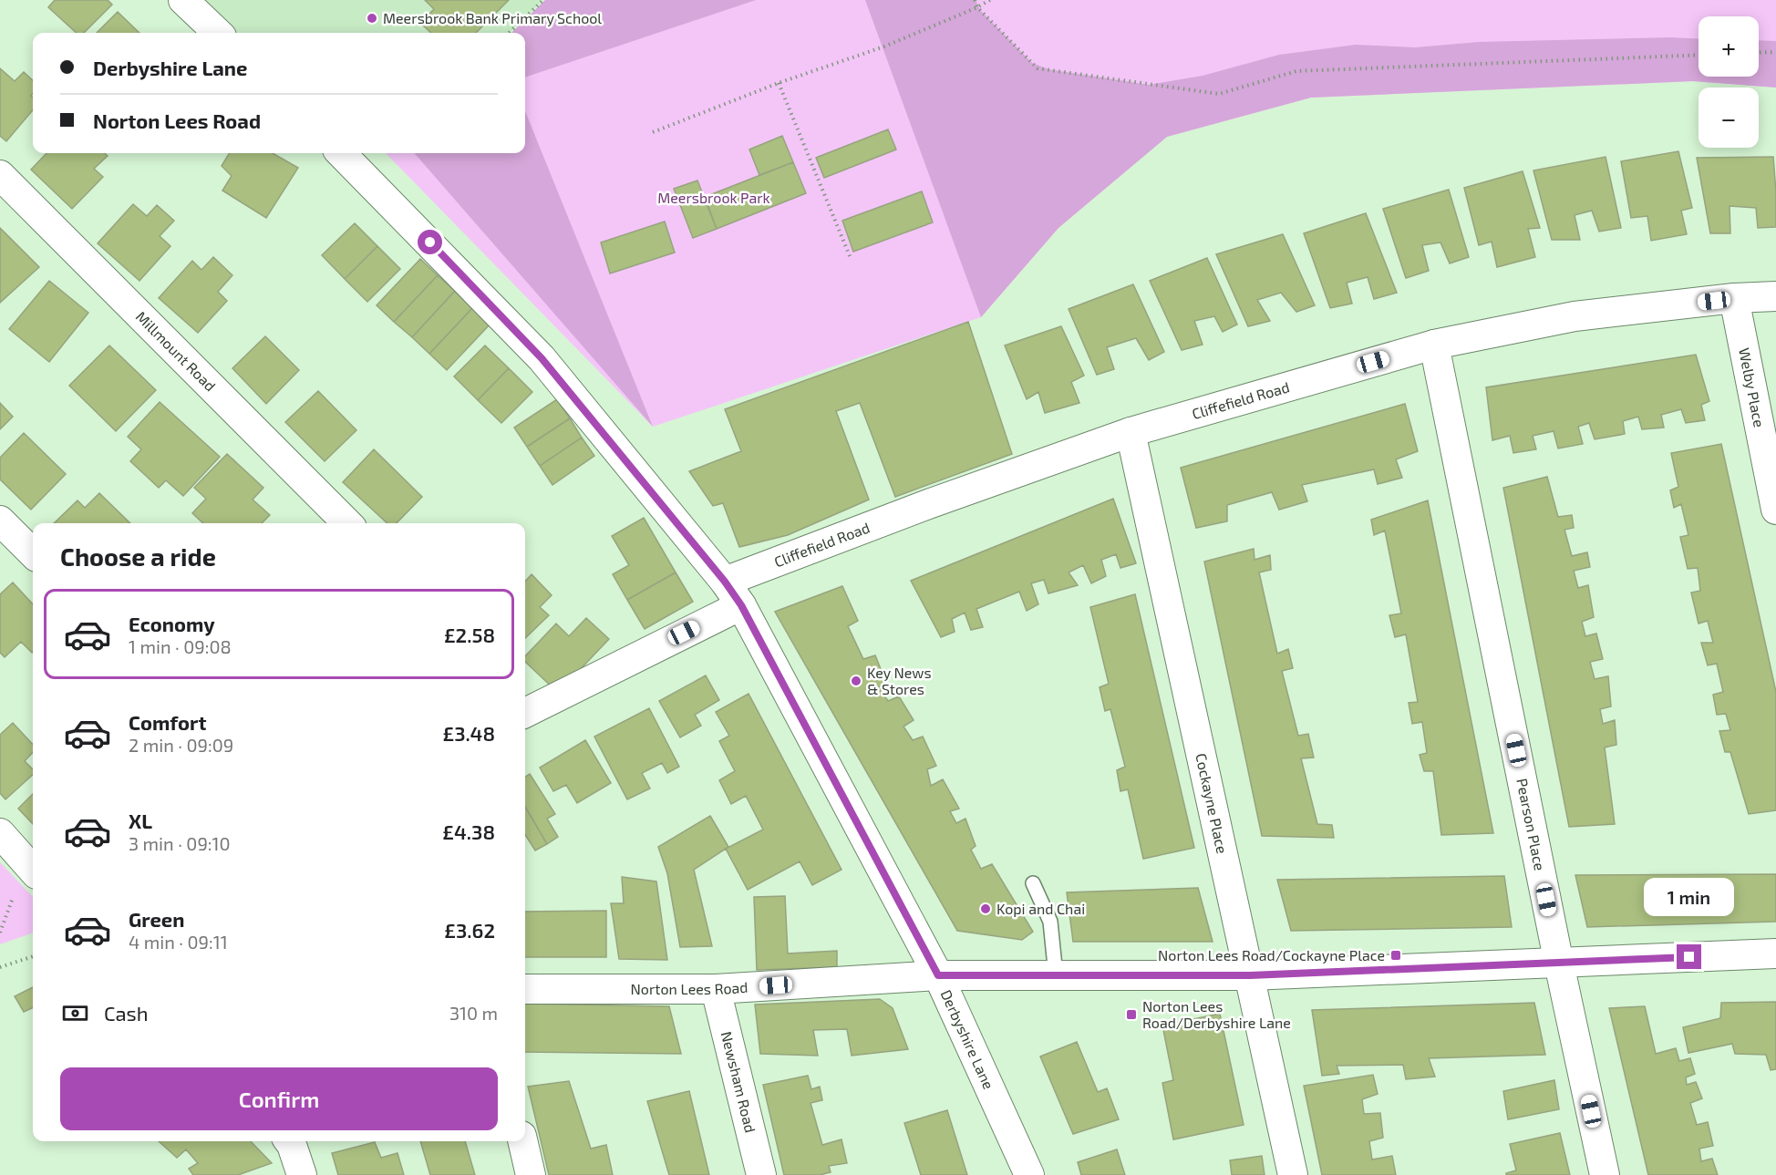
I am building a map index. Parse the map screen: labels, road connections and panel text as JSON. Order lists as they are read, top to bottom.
{
  "streets": {
    "street": [
      "Millmount Road",
      "Welby Place",
      "Cliffefield Road",
      "Cockayne Place",
      "Pearson Place",
      "Norton Lees Road",
      "Derbyshire Lane",
      "Newsham Road"
    ]
  },
  "crossings": [
    ["Welby Place", "Cliffefield Road"],
    ["Cliffefield Road", "Cockayne Place"],
    ["Cliffefield Road", "Pearson Place"],
    ["Cliffefield Road", "Derbyshire Lane"],
    ["Cockayne Place", "Norton Lees Road"],
    ["Pearson Place", "Norton Lees Road"],
    ["Norton Lees Road", "Derbyshire Lane"],
    ["Norton Lees Road", "Newsham Road"]
  ],
  "parks": ["Meersbrook Park"],
  "places": {
    "other": ["Meersbrook Bank Primary School", "Key News & Stores", "Kopi and Chai"],
    "transit": ["Norton Lees Road/Cockayne Place", "Norton Lees Road/Derbyshire Lane"]
  },
  "page": {
    "map_buttons": ["+", "−"],
    "banner": ["Derbyshire Lane", "Norton Lees Road"],
    "heading": "Choose a ride",
    "list": [
      {
        "name": "Economy",
        "note": "1 min · 09:08",
        "value": "£2.58"
      },
      {
        "name": "Comfort",
        "note": "2 min · 09:09",
        "value": "£3.48"
      },
      {
        "name": "XL",
        "note": "3 min · 09:10",
        "value": "£4.38"
      },
      {
        "name": "Green",
        "note": "4 min · 09:11",
        "value": "£3.62"
      }
    ],
    "bubble": "1 min",
    "pay": ["Cash", "310 m"],
    "buttons": "Confirm"
  }
}
